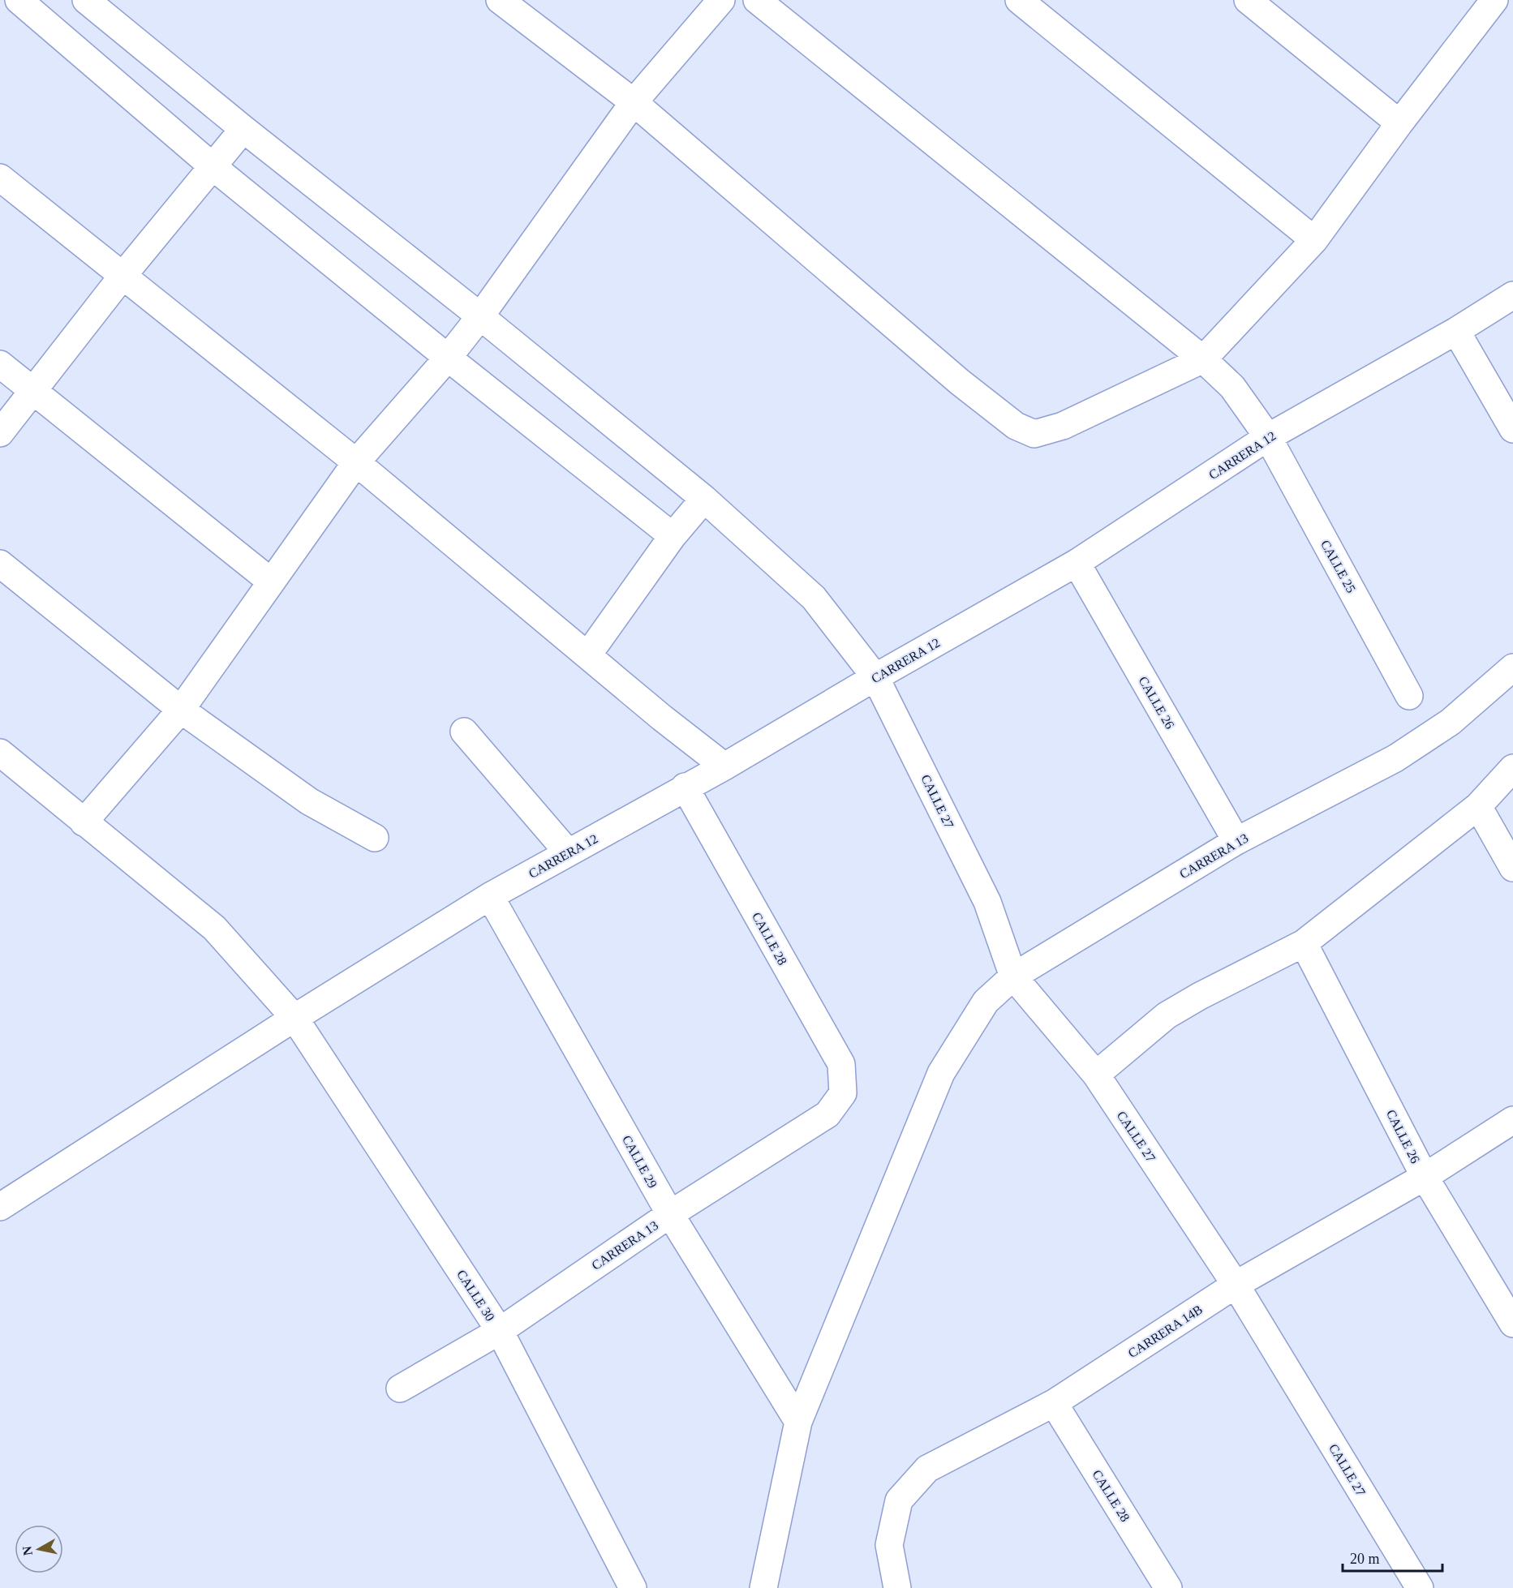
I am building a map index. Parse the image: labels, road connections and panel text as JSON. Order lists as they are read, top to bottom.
{
  "streets": {
    "street": [
      "CARRERA 12",
      "CALLE 25",
      "CALLE 26",
      "CALLE 27",
      "CARRERA 13",
      "CALLE 28",
      "CALLE 29",
      "CALLE 30",
      "CARRERA 14B"
    ]
  },
  "crossings": [
    ["CARRERA 12", "CALLE 25"],
    ["CARRERA 12", "CALLE 26"],
    ["CARRERA 12", "CALLE 27"],
    ["CARRERA 12", "CALLE 28"],
    ["CARRERA 12", "CALLE 29"],
    ["CARRERA 12", "CALLE 30"],
    ["CALLE 26", "CARRERA 13"],
    ["CALLE 26", "CARRERA 14B"],
    ["CALLE 27", "CARRERA 13"],
    ["CALLE 27", "CARRERA 14B"],
    ["CARRERA 13", "CALLE 28"],
    ["CARRERA 13", "CALLE 29"],
    ["CARRERA 13", "CALLE 30"],
    ["CALLE 28", "CARRERA 14B"]
  ],
  "scale_bar": "20 m",
  "north": "left"
}
